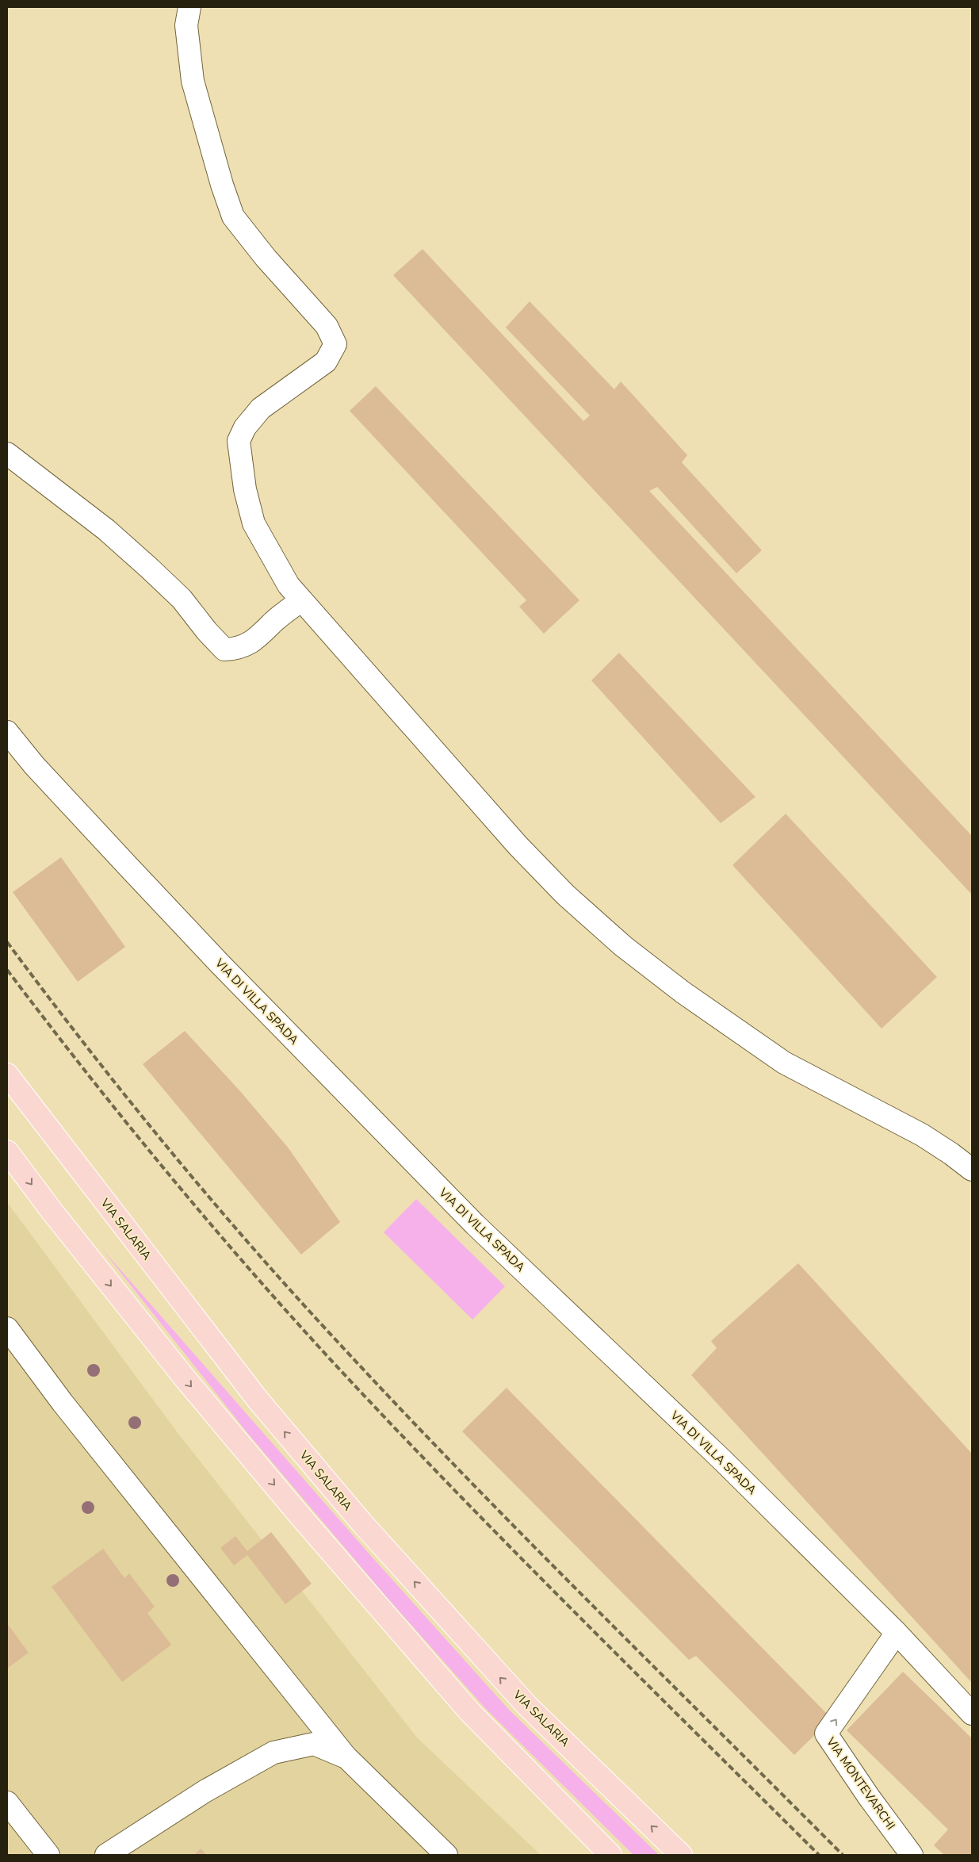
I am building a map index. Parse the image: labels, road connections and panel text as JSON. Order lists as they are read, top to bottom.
{
  "streets": {
    "main road": ["VIA SALARIA"],
    "street": ["VIA DI VILLA SPADA", "VIA MONTEVARCHI"]
  },
  "crossings": [
    ["VIA DI VILLA SPADA", "VIA MONTEVARCHI"]
  ],
  "one_way": ["VIA MONTEVARCHI"]
}
